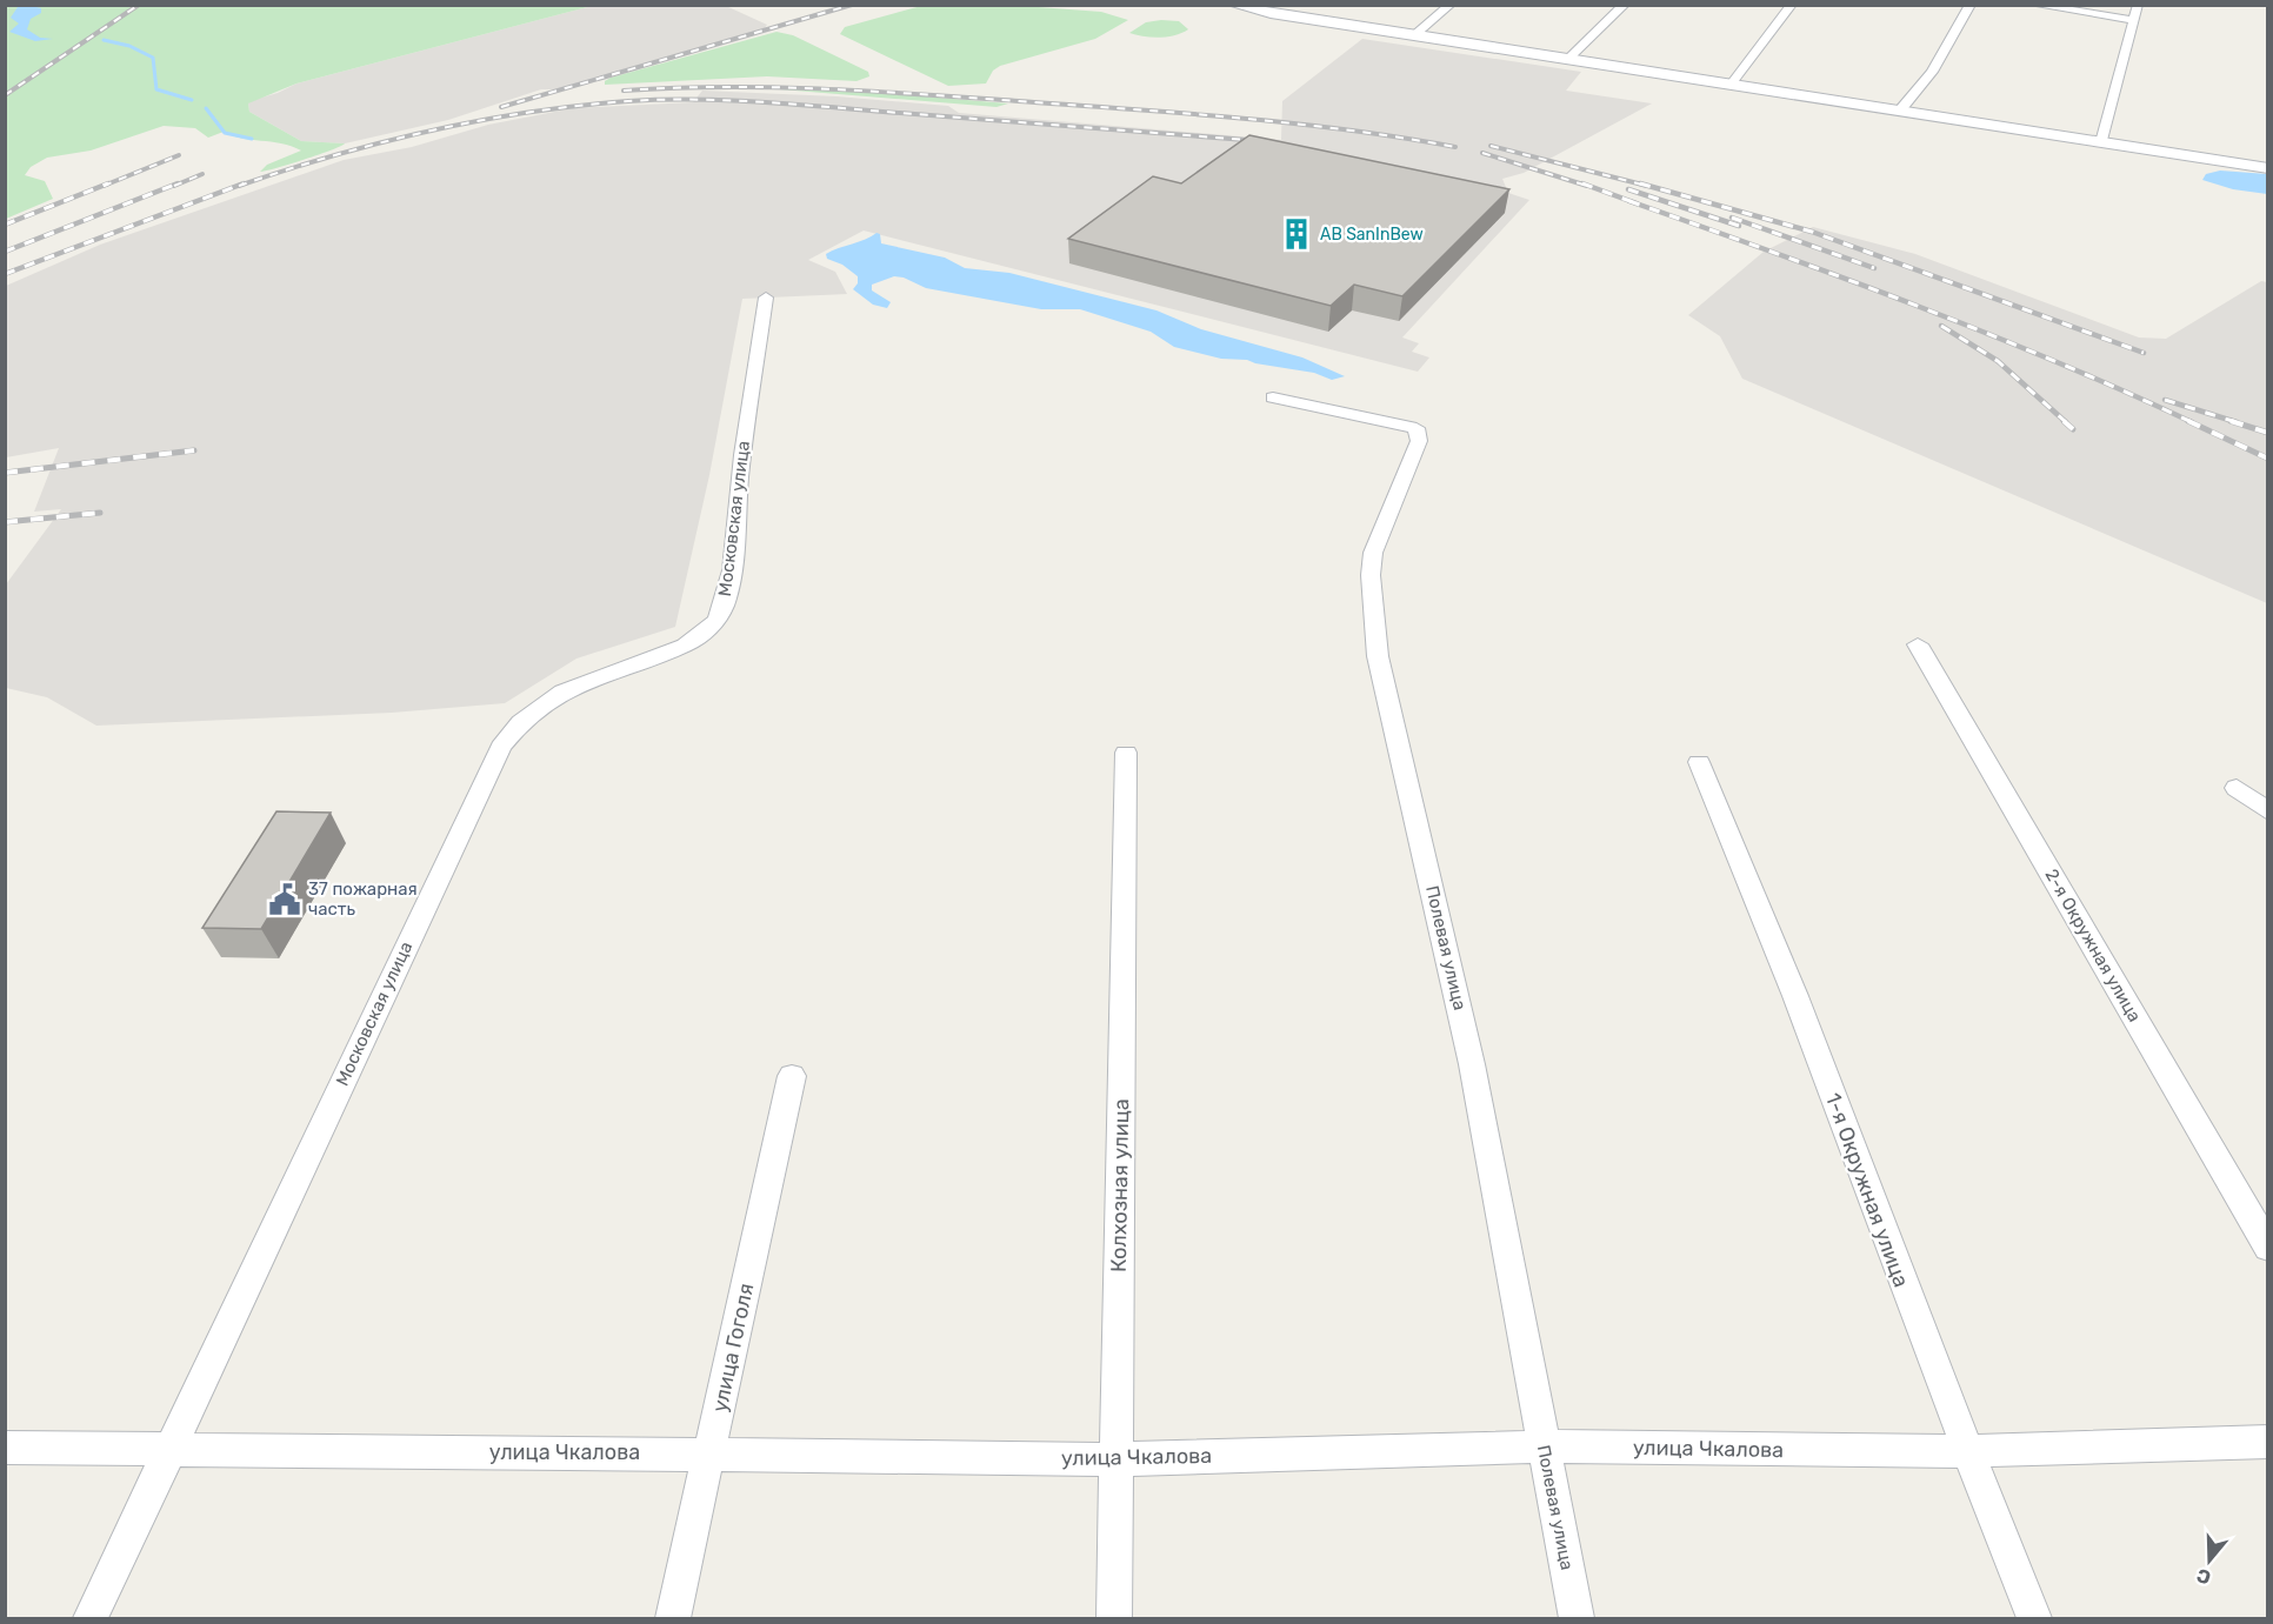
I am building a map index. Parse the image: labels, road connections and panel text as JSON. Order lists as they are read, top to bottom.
{
  "streets": {
    "street": [
      "Московская улица",
      "2-я Окружная улица",
      "Полевая улица",
      "Колхозная улица",
      "1-я Окружная улица",
      "улица Гоголя",
      "улица Чкалова"
    ]
  },
  "crossings": [
    ["Московская улица", "улица Чкалова"],
    ["Полевая улица", "улица Чкалова"],
    ["Колхозная улица", "улица Чкалова"],
    ["1-я Окружная улица", "улица Чкалова"],
    ["улица Гоголя", "улица Чкалова"]
  ],
  "places": {
    "building": ["AB SanInBew"],
    "public building": ["37 пожарная часть"]
  },
  "north": "bottom"
}
